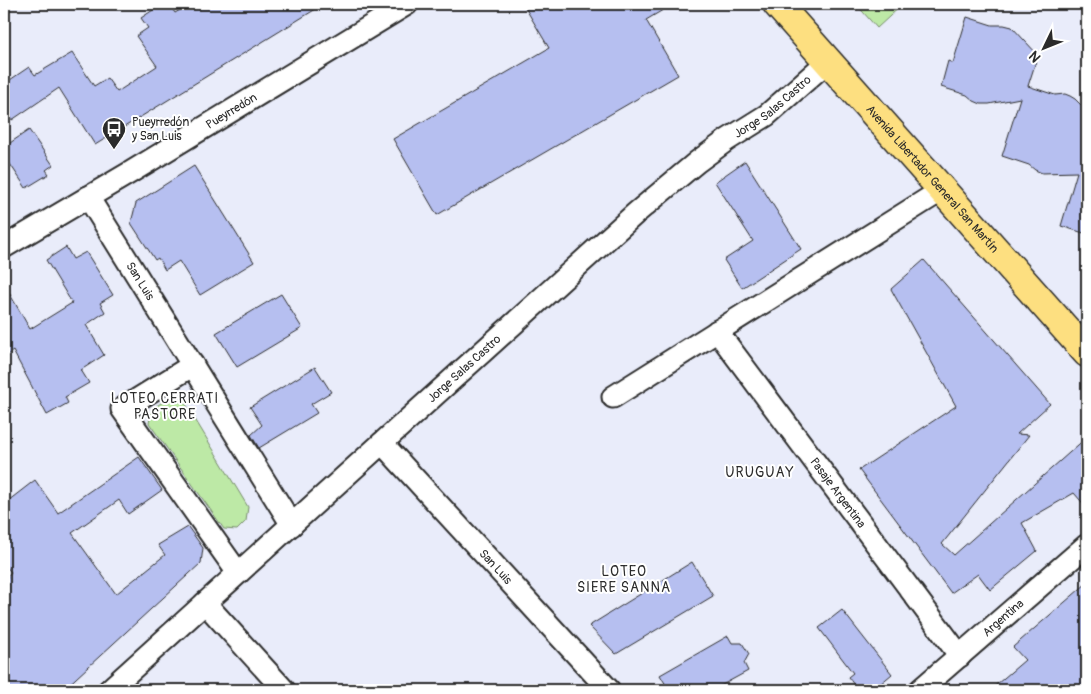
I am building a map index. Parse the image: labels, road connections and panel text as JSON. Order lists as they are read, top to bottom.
{
  "streets": {
    "main road": ["Avenida Libertador General San Martín"],
    "street": [
      "Jorge Salas Castro",
      "Pueyrredón",
      "San Luis",
      "Pasaje Argentina",
      "Argentina"
    ]
  },
  "crossings": [
    ["Jorge Salas Castro", "Avenida Libertador General San Martín"],
    ["Jorge Salas Castro", "San Luis"],
    ["Pueyrredón", "San Luis"],
    ["Pasaje Argentina", "Argentina"]
  ],
  "districts": ["LOTEO CERRATI PASTORE", "URUGUAY", "LOTEO SIERE SANNA"],
  "places": {
    "bus stop": ["Pueyrredón y San Luis"]
  },
  "north": "bottom left"
}
